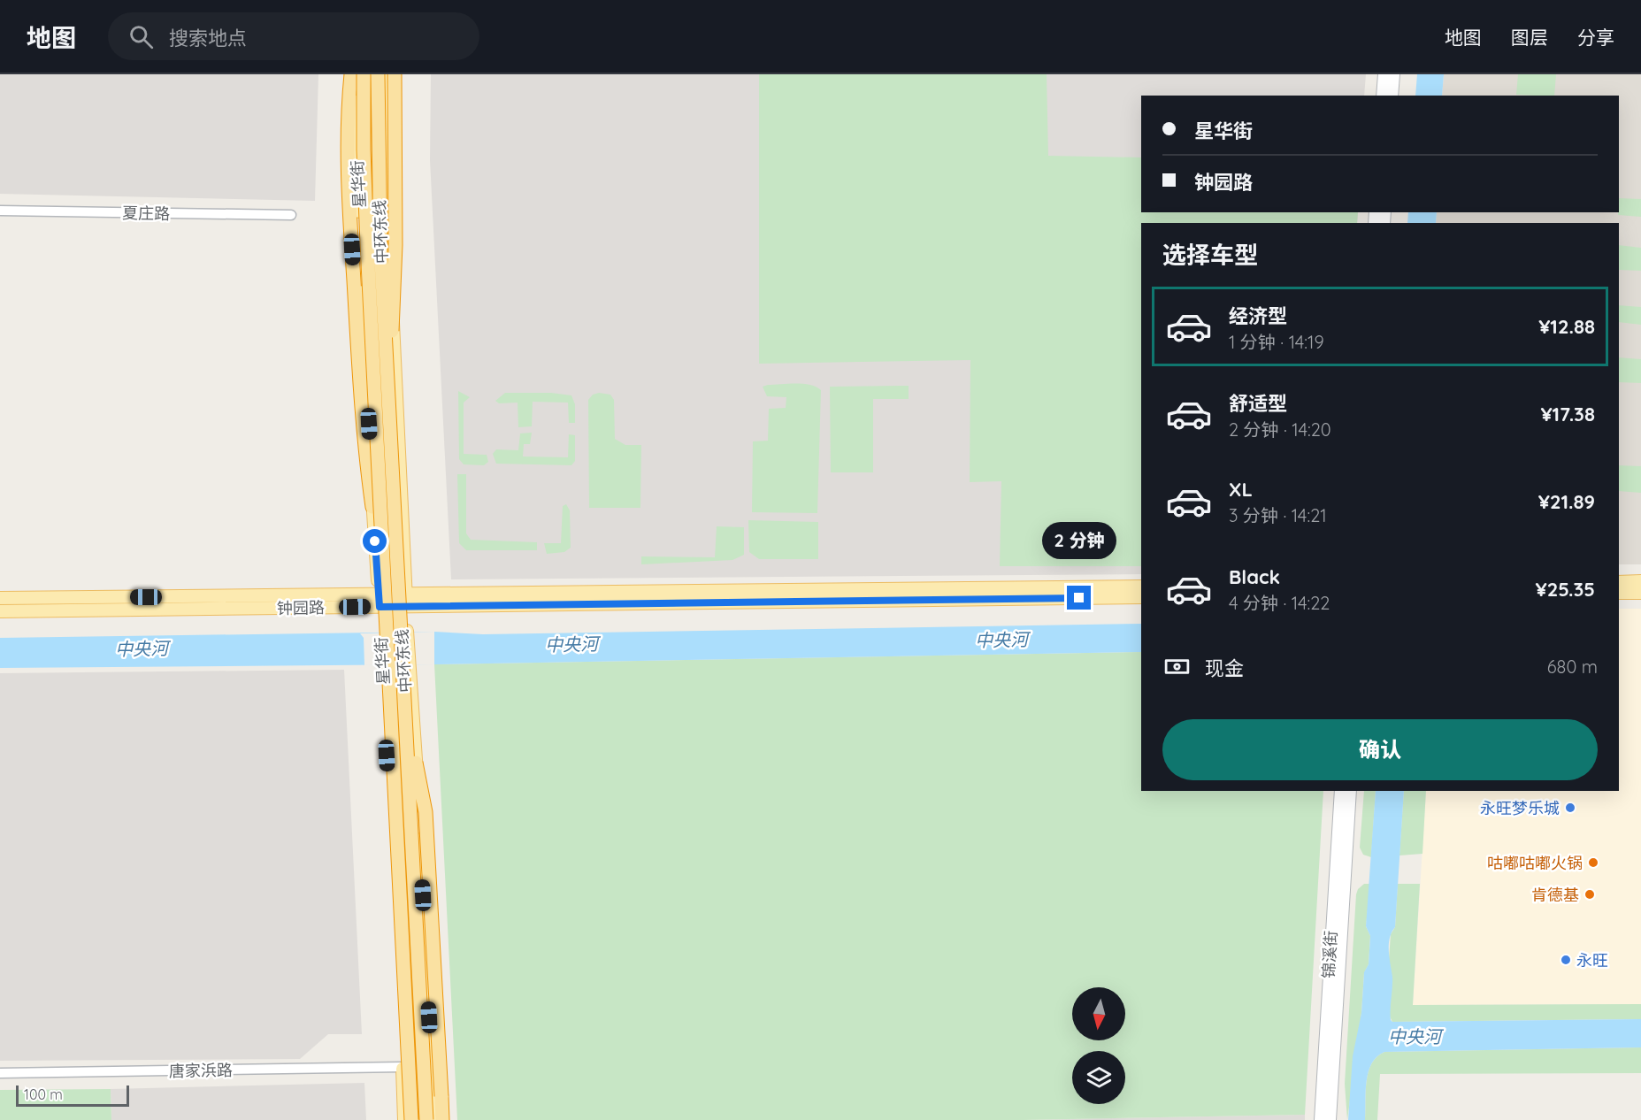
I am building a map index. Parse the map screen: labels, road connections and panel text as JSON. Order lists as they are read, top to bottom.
{
  "streets": {
    "highway": ["中环东线"],
    "main road": ["星华街", "钟园路", "锦溪街"],
    "street": ["夏庄路", "唐家浜路"]
  },
  "crossings": [
    ["星华街", "钟园路"],
    ["星华街", "唐家浜路"]
  ],
  "water": ["中央河"],
  "places": [
    "永旺梦乐城",
    "咕嘟咕嘟火锅",
    "肯德基",
    "永旺"
  ],
  "scale_bar": "100 m",
  "north": "bottom",
  "page": {
    "header": "地图",
    "search": "搜索地点",
    "nav": ["地图", "图层", "分享"],
    "banner": ["星华街", "钟园路"],
    "heading": "选择车型",
    "list": [
      {
        "name": "经济型",
        "note": "1 分钟 · 14:19",
        "value": "¥12.88"
      },
      {
        "name": "舒适型",
        "note": "2 分钟 · 14:20",
        "value": "¥17.38"
      },
      {
        "name": "XL",
        "note": "3 分钟 · 14:21",
        "value": "¥21.89"
      },
      {
        "name": "Black",
        "note": "4 分钟 · 14:22",
        "value": "¥25.35"
      }
    ],
    "bubble": "2 分钟",
    "pay": ["现金", "680 m"],
    "buttons": "确认",
    "scale": "100 m"
  }
}
